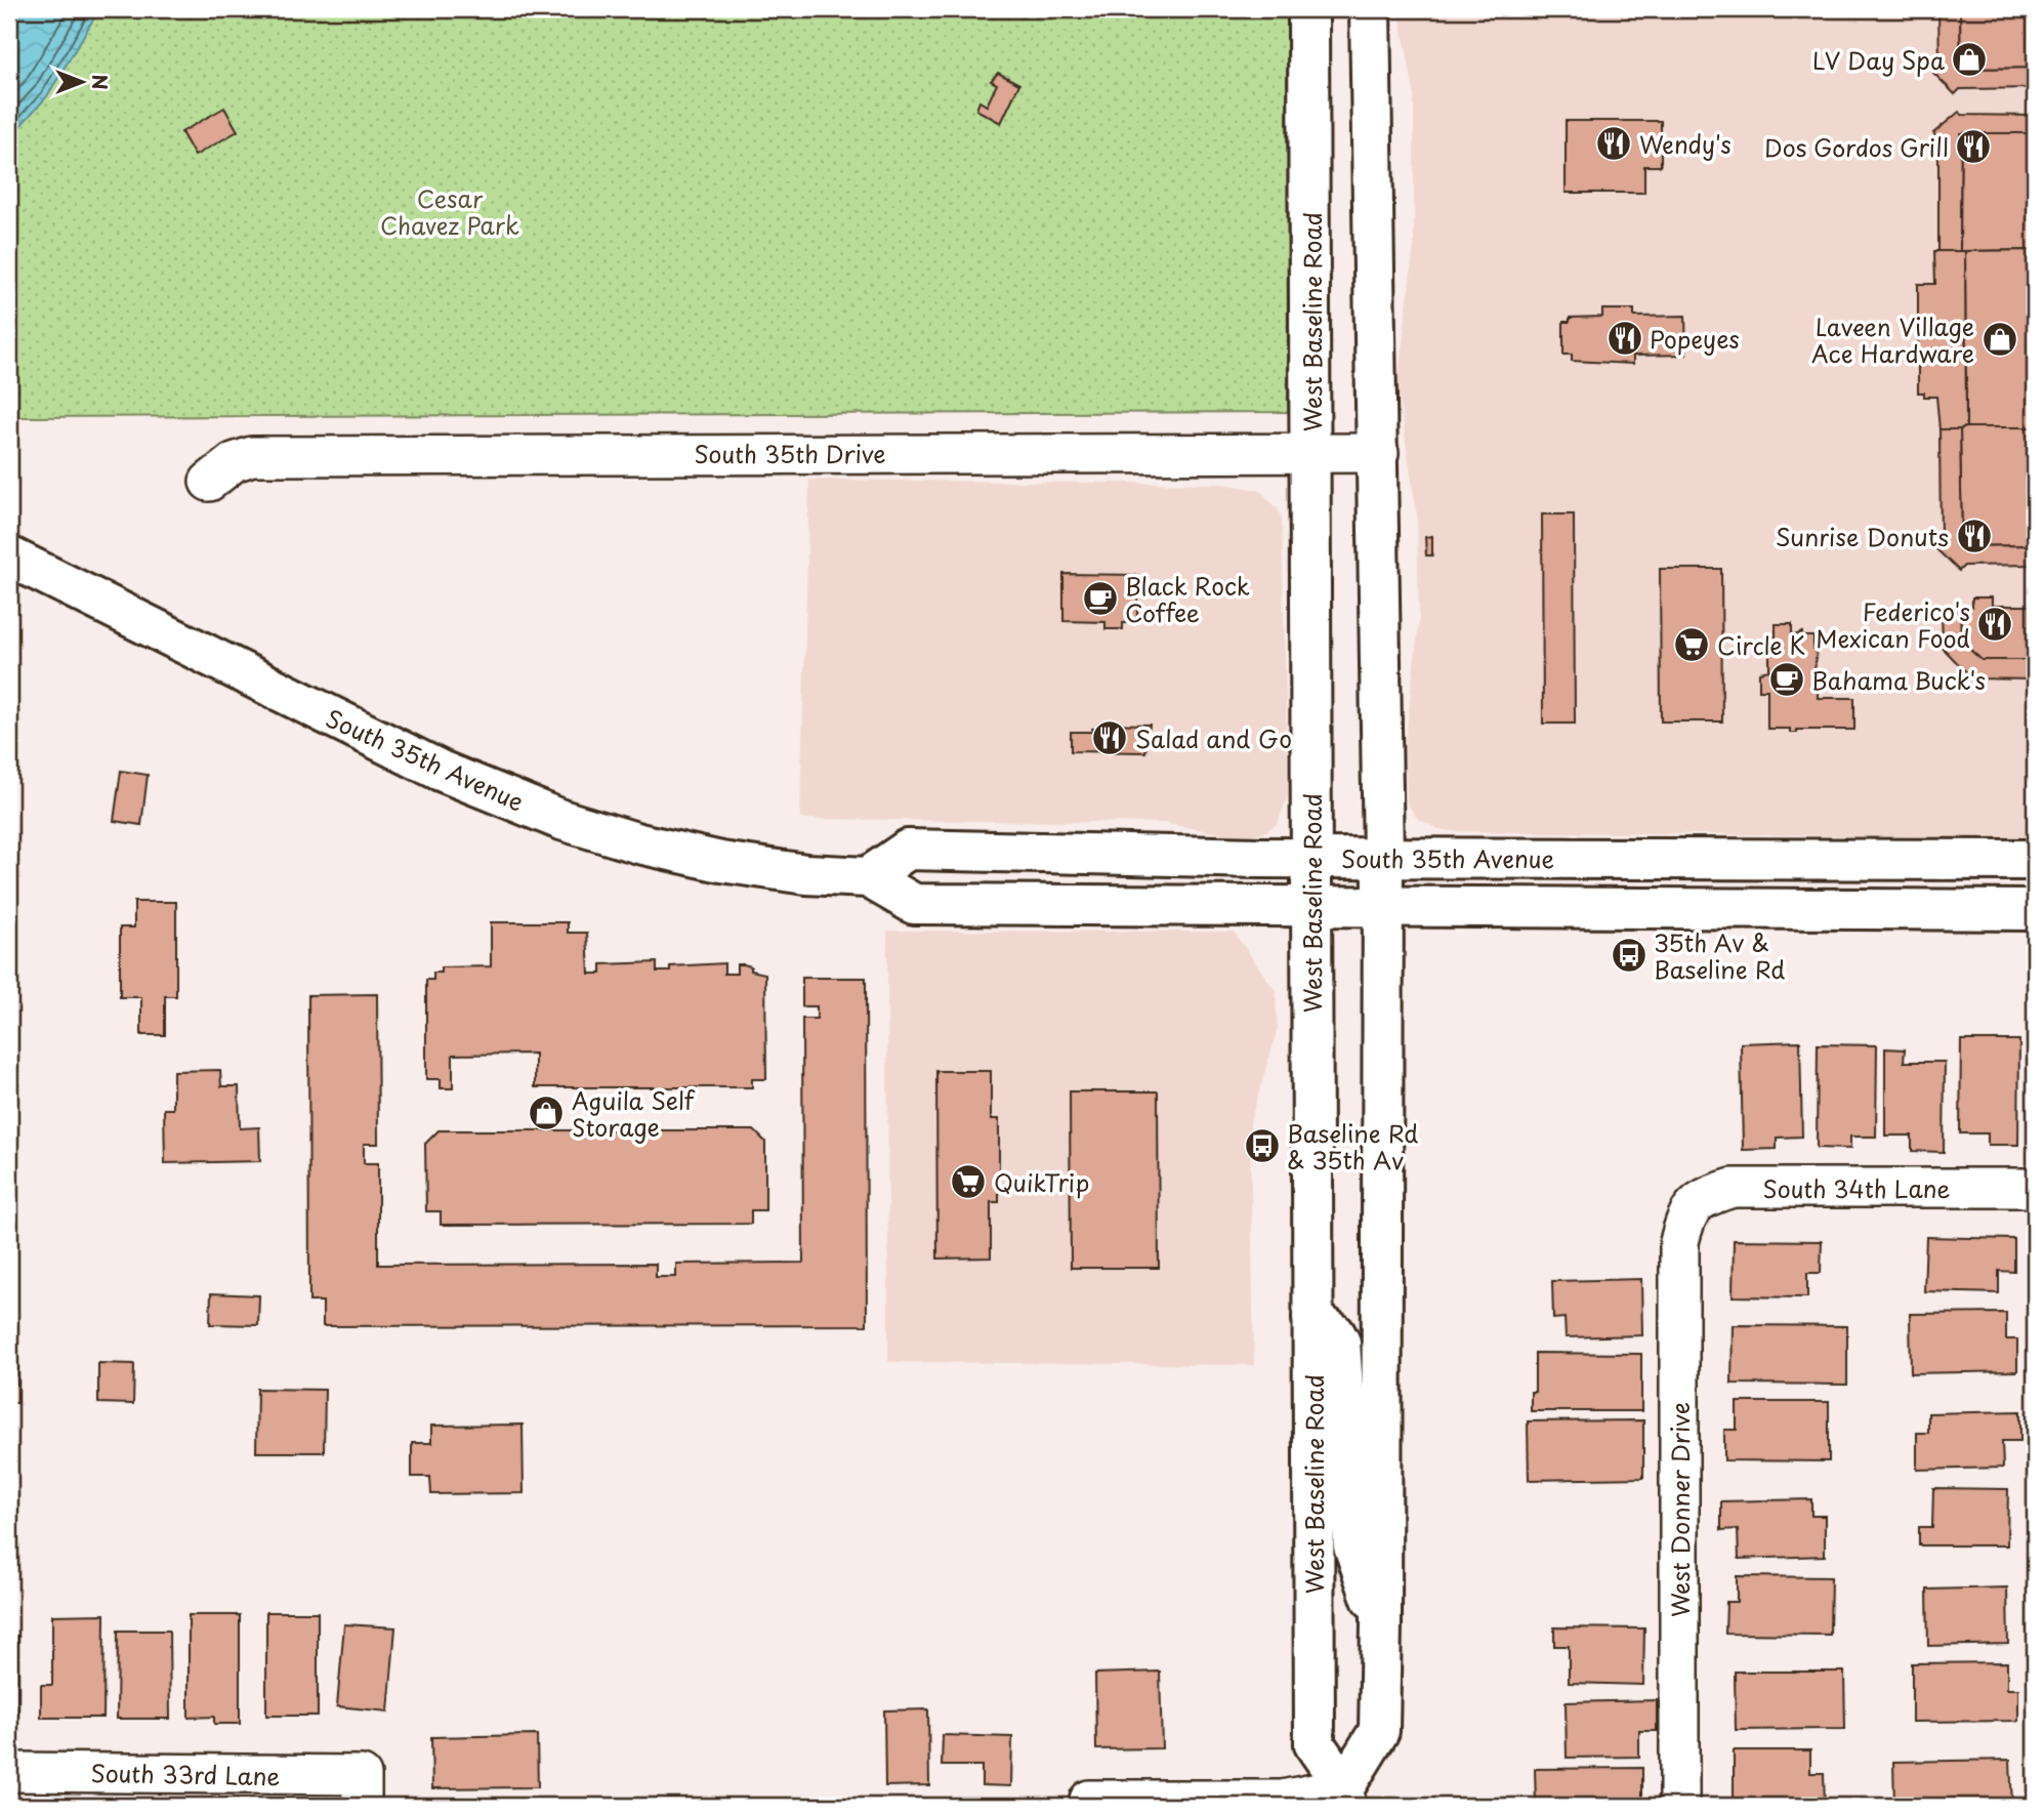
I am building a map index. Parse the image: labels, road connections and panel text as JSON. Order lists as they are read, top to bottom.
{
  "streets": {
    "main road": ["West Baseline Road", "South 35th Avenue"],
    "street": [
      "South 35th Drive",
      "South 34th Lane",
      "West Donner Drive",
      "South 33rd Lane"
    ]
  },
  "crossings": [
    ["West Baseline Road", "South 35th Drive"],
    ["West Baseline Road", "South 35th Avenue"],
    ["South 34th Lane", "West Donner Drive"]
  ],
  "parks": ["Cesar Chavez Park"],
  "places": {
    "shop": ["LV Day Spa", "Laveen Village Ace Hardware", "Aguila Self Storage"],
    "restaurant": [
      "Wendy's",
      "Dos Gordos Grill",
      "Popeyes",
      "Sunrise Donuts",
      "Federico's Mexican Food",
      "Salad and Go"
    ],
    "cafe": ["Black Rock Coffee", "Bahama Buck's"],
    "supermarket": ["Circle K", "QuikTrip"],
    "bus stop": ["35th Av & Baseline Rd", "Baseline Rd & 35th Av"]
  },
  "north": "right"
}
